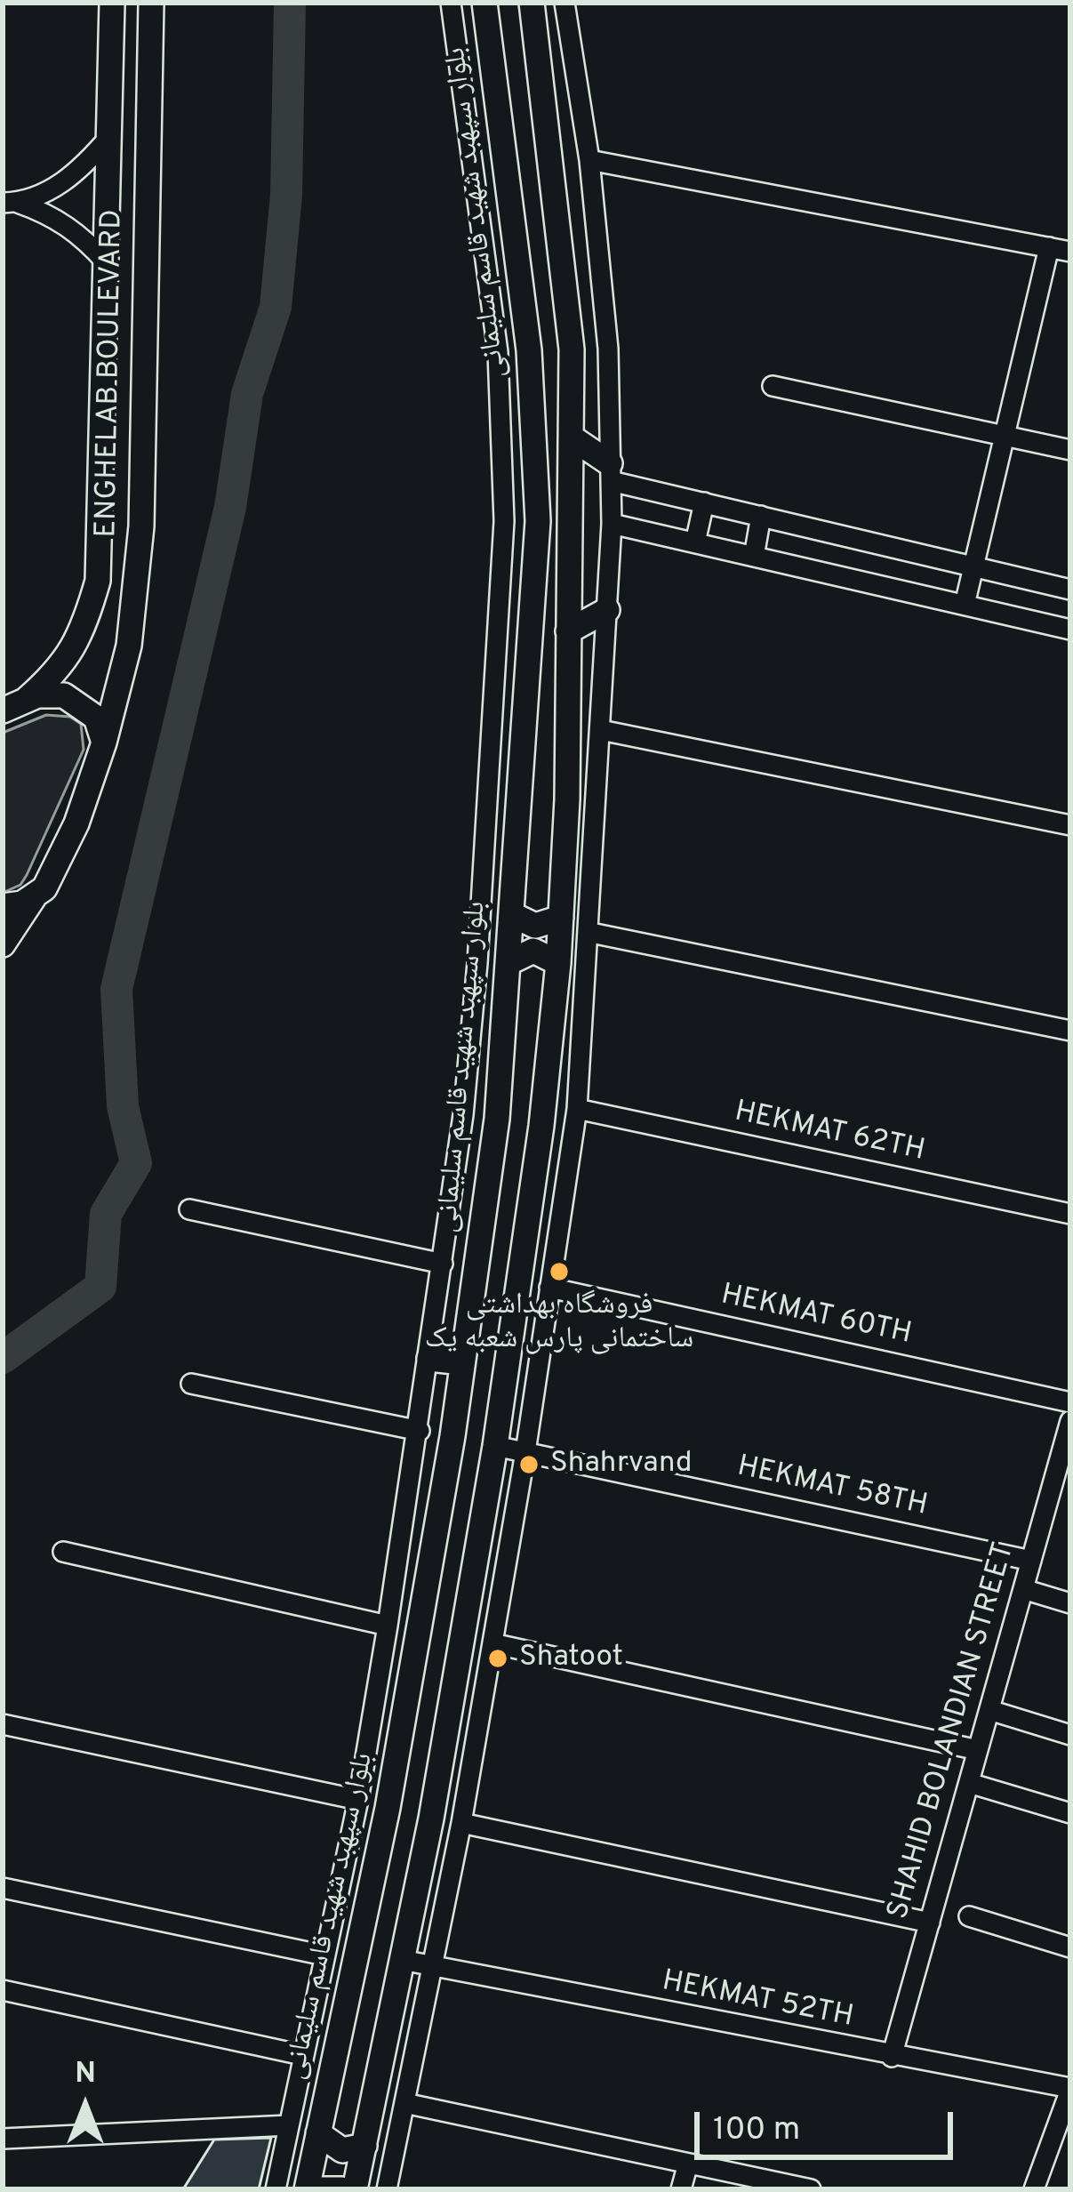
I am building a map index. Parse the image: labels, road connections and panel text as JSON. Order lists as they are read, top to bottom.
{
  "streets": {
    "main road": ["بلوار سپهبد شهید قاسم سلیمانی", "ENGHELAB BOULEVARD"],
    "street": [
      "HEKMAT 62TH",
      "HEKMAT 60TH",
      "HEKMAT 58TH",
      "SHAHID BOLANDIAN STREET",
      "HEKMAT 52TH"
    ]
  },
  "crossings": [
    ["HEKMAT 58TH", "SHAHID BOLANDIAN STREET"],
    ["SHAHID BOLANDIAN STREET", "HEKMAT 52TH"]
  ],
  "places": ["فروشگاه بهداشتی ساختمانی پارس شعبه یک", "Shahrvand", "Shatoot"],
  "scale_bar": "100 m",
  "north": "top"
}
